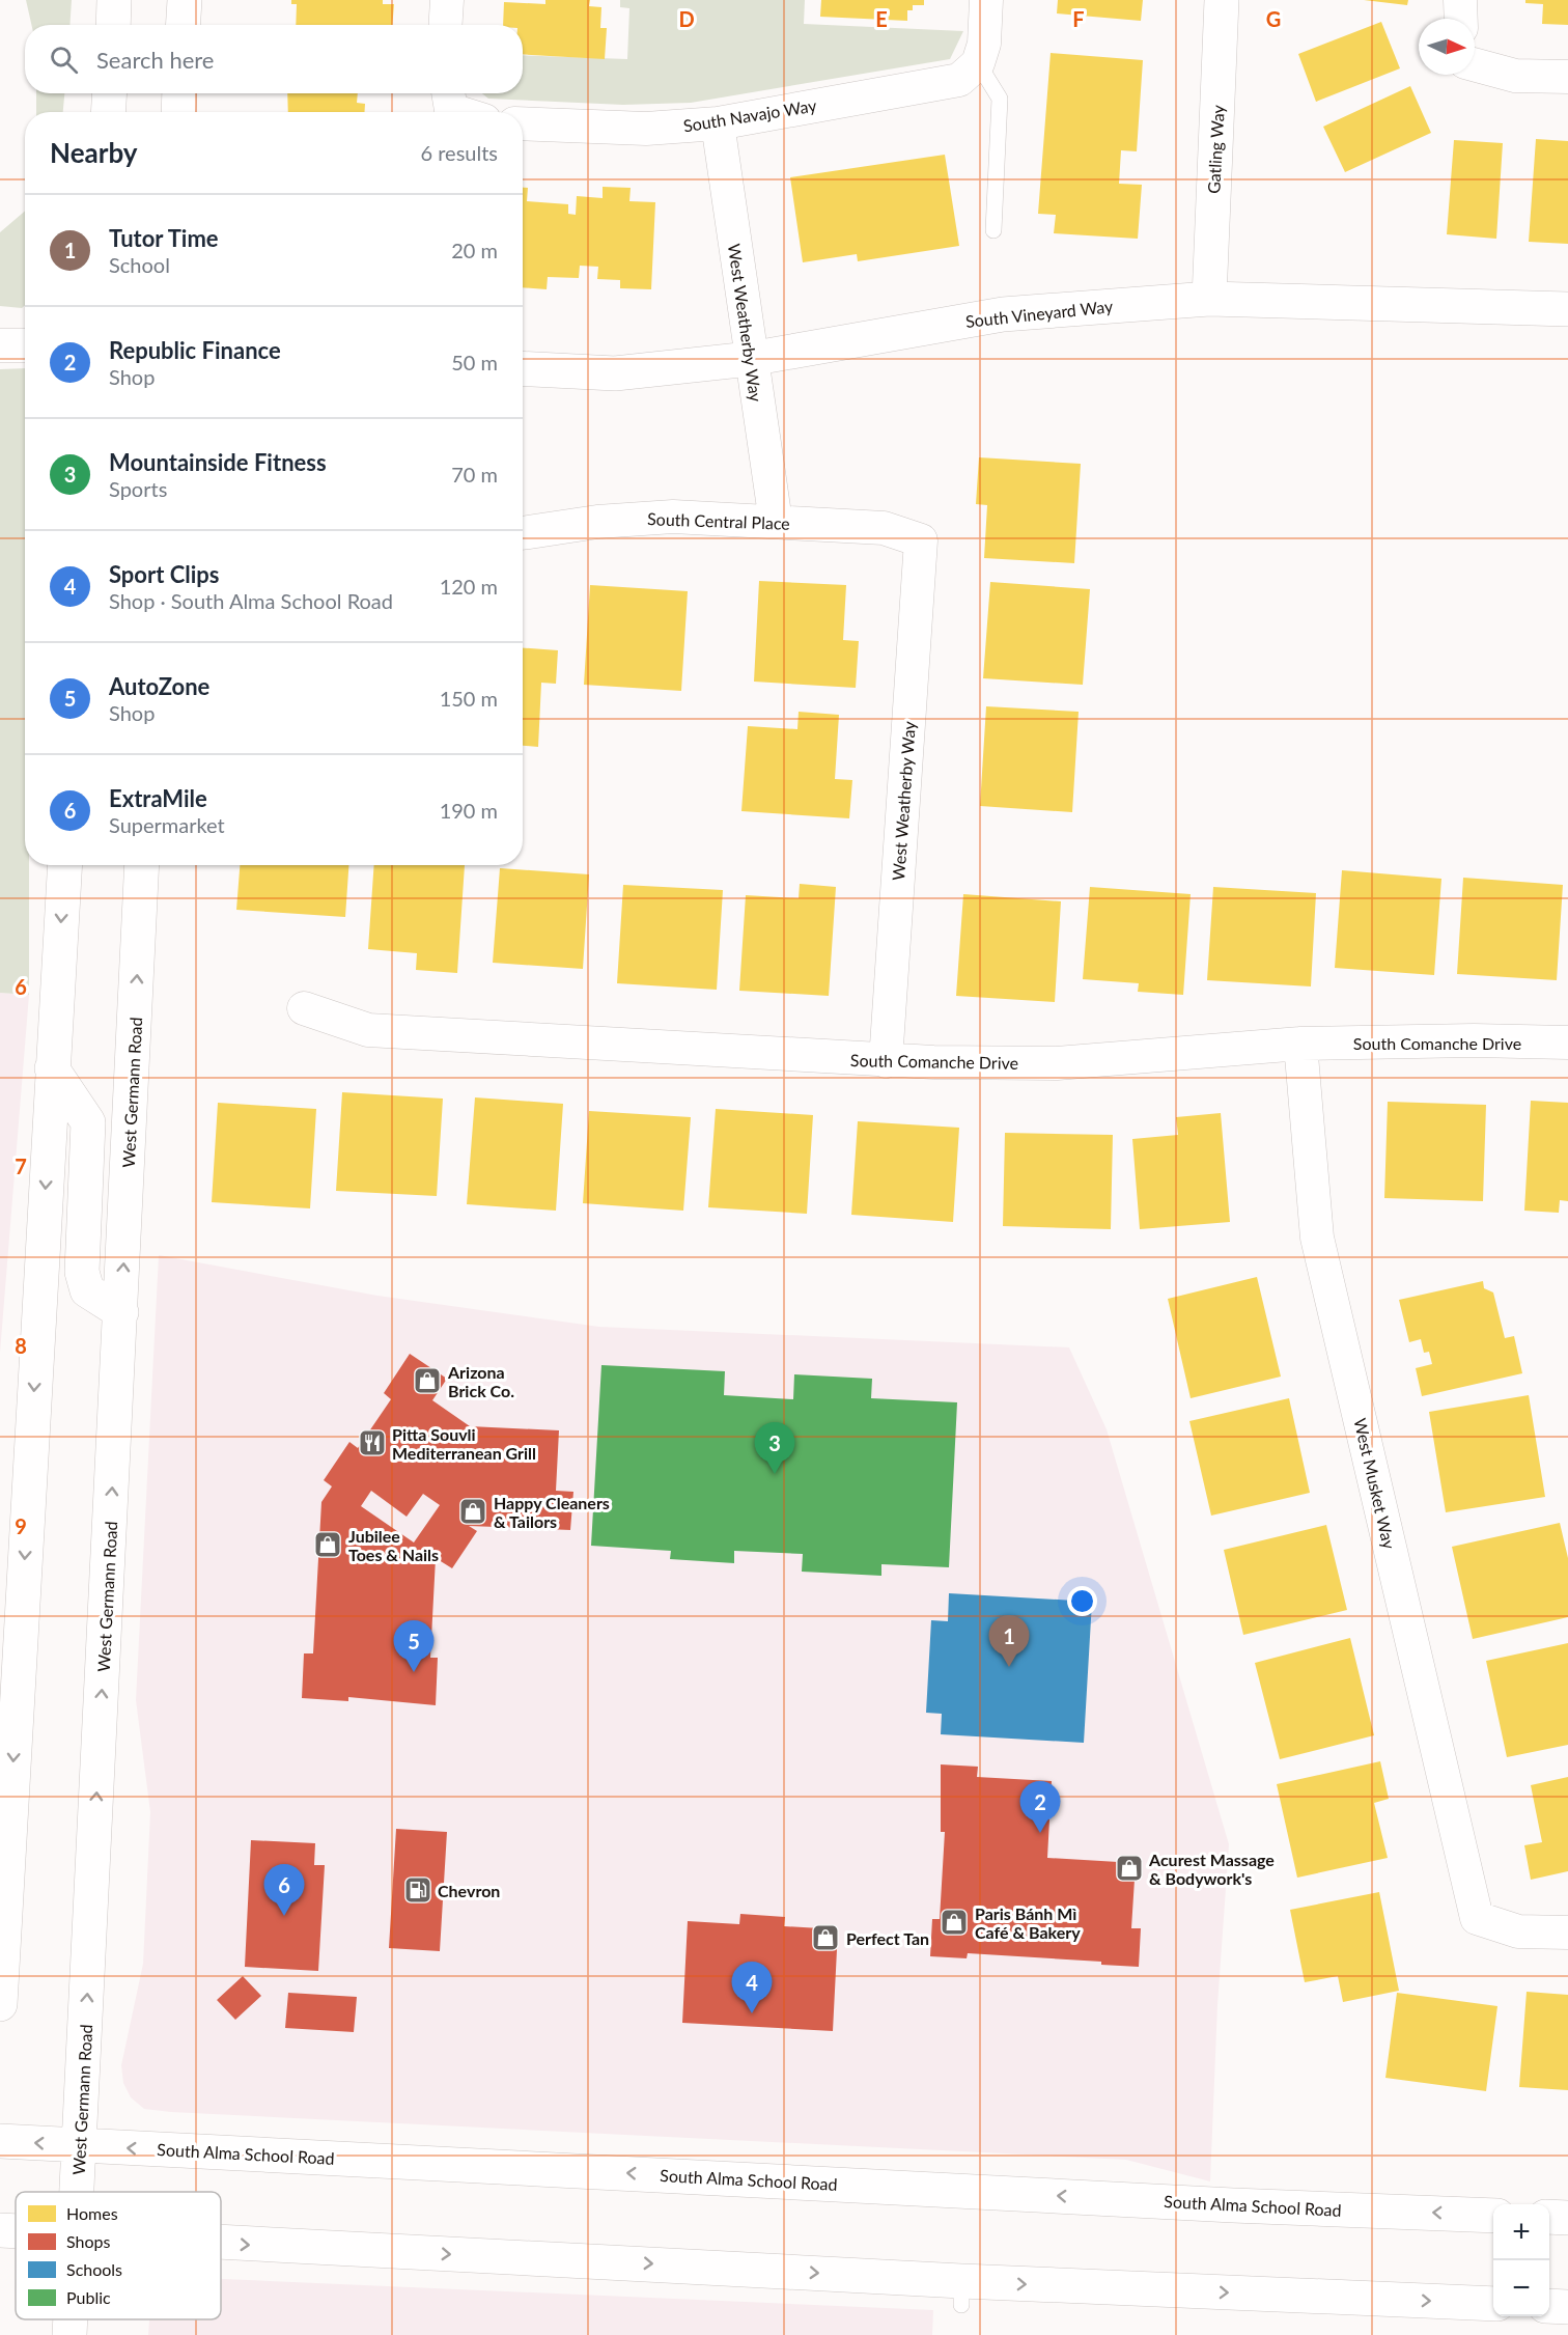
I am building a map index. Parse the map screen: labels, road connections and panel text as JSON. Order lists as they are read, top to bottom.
{
  "streets": {
    "main road": [
      "Gatling Way",
      "South Vineyard Way",
      "West Germann Road",
      "South Alma School Road"
    ],
    "street": [
      "South Navajo Way",
      "West Weatherby Way",
      "South Central Place",
      "South Comanche Drive",
      "West Musket Way"
    ]
  },
  "crossings": [
    ["South Navajo Way", "West Weatherby Way"],
    ["Gatling Way", "South Vineyard Way"],
    ["South Vineyard Way", "West Weatherby Way"],
    ["West Weatherby Way", "South Central Place"],
    ["West Weatherby Way", "South Comanche Drive"],
    ["South Comanche Drive", "West Musket Way"],
    ["West Germann Road", "South Alma School Road"]
  ],
  "places": {
    "shop": [
      "Arizona Brick Co.",
      "Happy Cleaners & Tailors",
      "Jubilee Toes & Nails",
      "Acurest Massage & Bodywork's",
      "Paris Bánh Mì Café & Bakery",
      "Perfect Tan"
    ],
    "restaurant": ["Pitta Souvli Mediterranean Grill"],
    "fuel station": ["Chevron"]
  },
  "legend": [
    "Homes",
    "Shops",
    "Schools",
    "Public"
  ],
  "north": "right",
  "page": {
    "search": "Search here",
    "heading": ["Nearby", "6 results"],
    "list": [
      {
        "mark": "1",
        "name": "Tutor Time",
        "note": "School",
        "value": "20 m"
      },
      {
        "mark": "2",
        "name": "Republic Finance",
        "note": "Shop",
        "value": "50 m"
      },
      {
        "mark": "3",
        "name": "Mountainside Fitness",
        "note": "Sports",
        "value": "70 m"
      },
      {
        "mark": "4",
        "name": "Sport Clips",
        "note": "Shop · South Alma School Road",
        "value": "120 m"
      },
      {
        "mark": "5",
        "name": "AutoZone",
        "note": "Shop",
        "value": "150 m"
      },
      {
        "mark": "6",
        "name": "ExtraMile",
        "note": "Supermarket",
        "value": "190 m"
      }
    ],
    "pins": [
      "3",
      "1",
      "5",
      "2",
      "6",
      "4"
    ],
    "map_buttons": ["+", "−"]
  },
  "grid": {
    "columns": [
      "D",
      "E",
      "F",
      "G"
    ],
    "rows": [
      "6",
      "7",
      "8",
      "9"
    ]
  }
}
